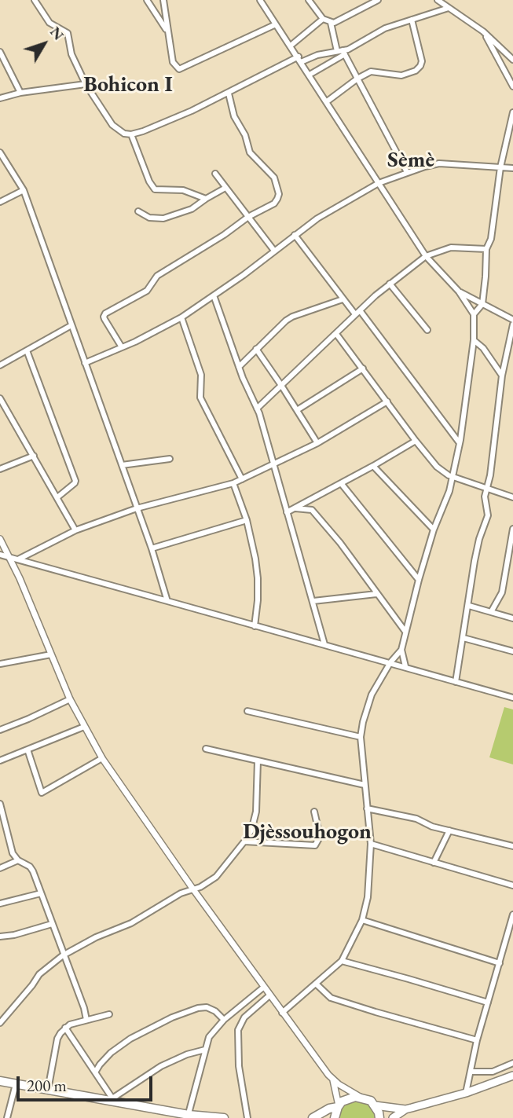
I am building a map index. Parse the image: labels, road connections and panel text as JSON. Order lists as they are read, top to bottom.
{
  "districts": ["Bohicon I", "Sèmè", "Djèssouhogon"],
  "scale_bar": "200 m",
  "north": "top right"
}
